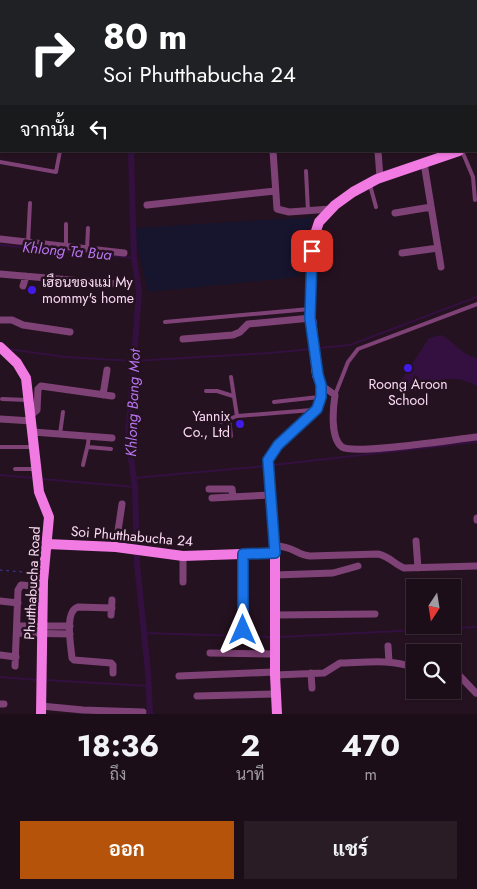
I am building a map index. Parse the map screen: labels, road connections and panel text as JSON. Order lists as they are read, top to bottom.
{
  "streets": {
    "street": ["Soi Phutthabucha 24", "Phutthabucha Road"]
  },
  "crossings": [
    ["Soi Phutthabucha 24", "Phutthabucha Road"]
  ],
  "water": ["Khlong Ta Bua", "Khlong Bang Mot"],
  "places": ["เฮือนของแม่ My mommy's home", "Roong Aroon School", "Yannix Co., Ltd"],
  "north": "bottom",
  "page": {
    "turn": ["80 m", "Soi Phutthabucha 24"],
    "then": "จากนั้น",
    "eta": [
      "18:36",
      "ถึง",
      "2",
      "นาที",
      "470",
      "m"
    ],
    "buttons": ["ออก", "แชร์"]
  }
}
